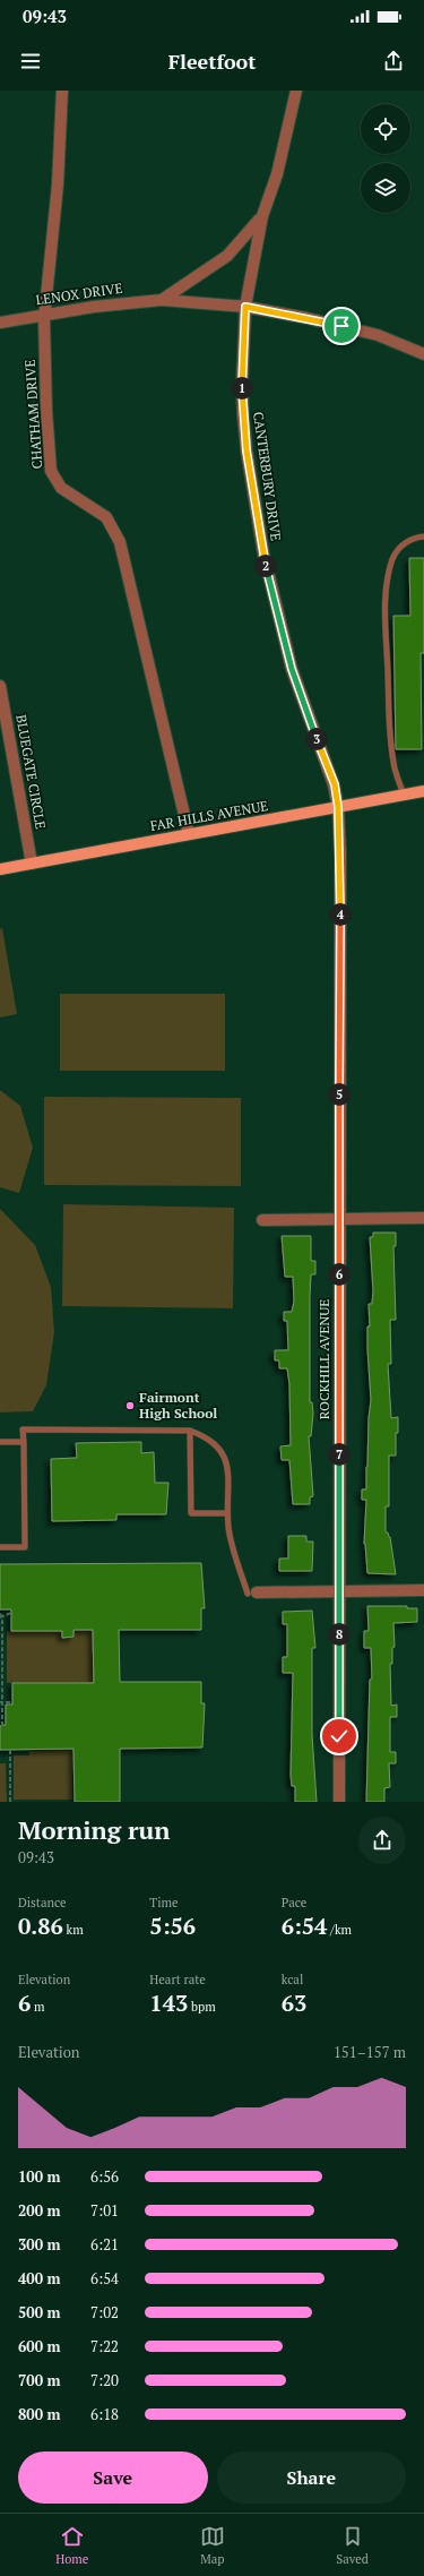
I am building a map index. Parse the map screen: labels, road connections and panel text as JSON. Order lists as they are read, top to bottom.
{
  "streets": {
    "main road": ["FAR HILLS AVENUE"],
    "street": [
      "LENOX DRIVE",
      "CHATHAM DRIVE",
      "CANTERBURY DRIVE",
      "BLUEGATE CIRCLE",
      "ROCKHILL AVENUE"
    ]
  },
  "crossings": [
    ["LENOX DRIVE", "CHATHAM DRIVE"],
    ["LENOX DRIVE", "CANTERBURY DRIVE"],
    ["CHATHAM DRIVE", "FAR HILLS AVENUE"],
    ["CANTERBURY DRIVE", "FAR HILLS AVENUE"],
    ["CANTERBURY DRIVE", "ROCKHILL AVENUE"],
    ["BLUEGATE CIRCLE", "FAR HILLS AVENUE"],
    ["FAR HILLS AVENUE", "ROCKHILL AVENUE"]
  ],
  "places": ["Fairmont High School"],
  "page": {
    "status": "09:43",
    "header": "Fleetfoot",
    "pins": [
      "1",
      "2",
      "3",
      "4",
      "5",
      "6",
      "7",
      "8"
    ],
    "heading": ["Morning run", "09:43"],
    "stats": [
      ["Distance", "0.86 km"],
      ["Time", "5:56"],
      ["Pace", "6:54 /km"],
      ["Elevation", "6 m"],
      ["Heart rate", "143 bpm"],
      ["kcal", "63"]
    ],
    "chart": ["Elevation", "151–157 m"],
    "list": [
      {
        "name": "100 m",
        "note": "6:56"
      },
      {
        "name": "200 m",
        "note": "7:01"
      },
      {
        "name": "300 m",
        "note": "6:21"
      },
      {
        "name": "400 m",
        "note": "6:54"
      },
      {
        "name": "500 m",
        "note": "7:02"
      },
      {
        "name": "600 m",
        "note": "7:22"
      },
      {
        "name": "700 m",
        "note": "7:20"
      },
      {
        "name": "800 m",
        "note": "6:18"
      }
    ],
    "buttons": ["Save", "Share"],
    "tabs": ["Home", "Map", "Saved"]
  }
}
